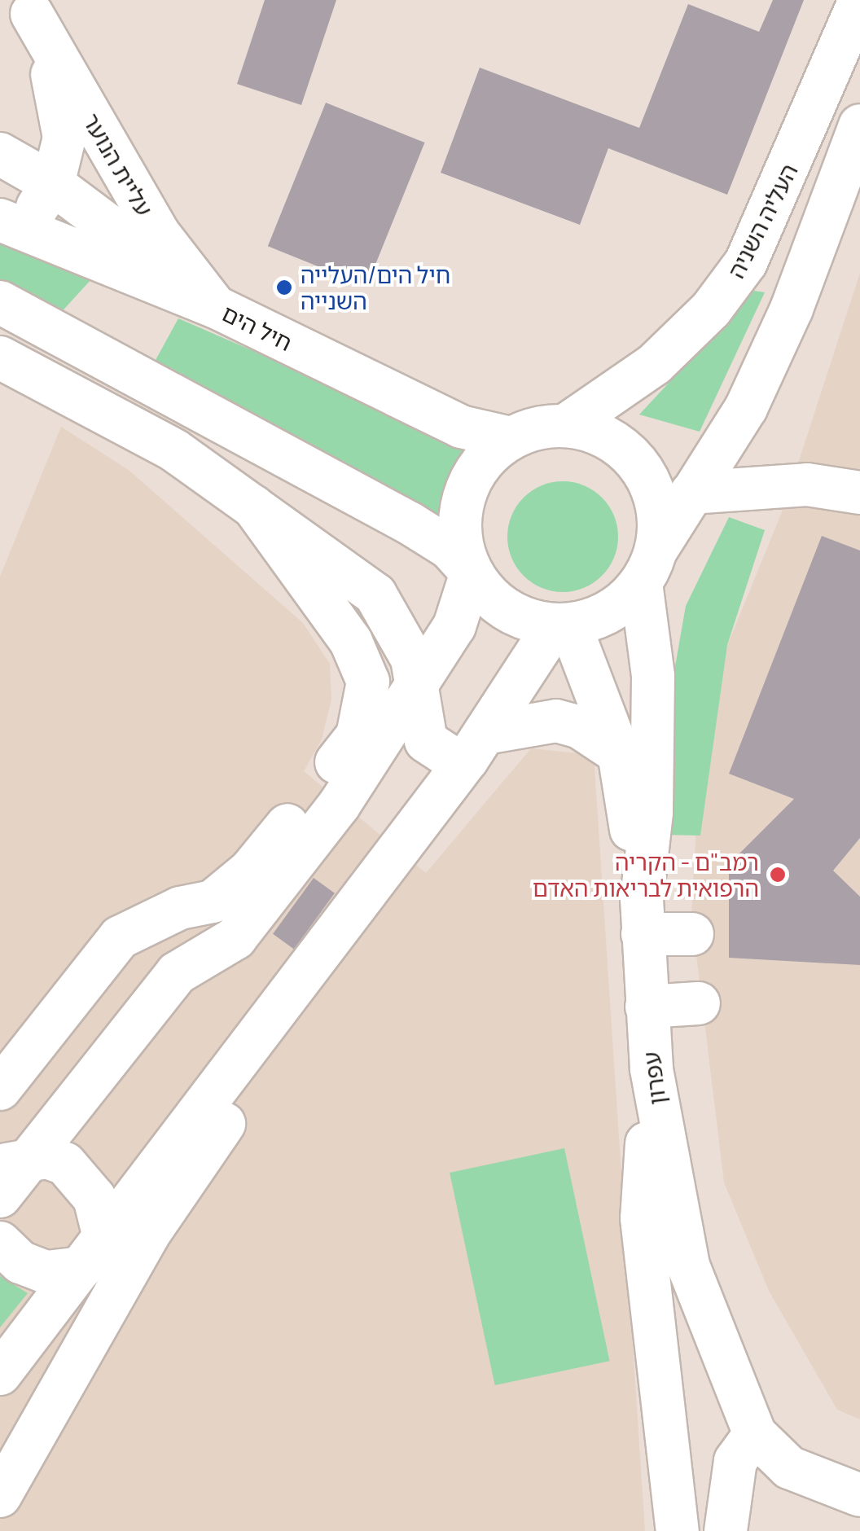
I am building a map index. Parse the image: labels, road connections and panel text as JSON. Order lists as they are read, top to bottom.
{
  "streets": {
    "street": [
      "עליית הנוער",
      "העליה השניה",
      "חיל הים",
      "עפרון"
    ]
  },
  "crossings": [
    ["עליית הנוער", "חיל הים"],
    ["העליה השניה", "חיל הים"],
    ["העליה השניה", "עפרון"],
    ["חיל הים", "עפרון"]
  ],
  "places": ["חיל הים/העלייה השנייה", "רמב\"ם - הקריה הרפואית לבריאות האדם"]
}
